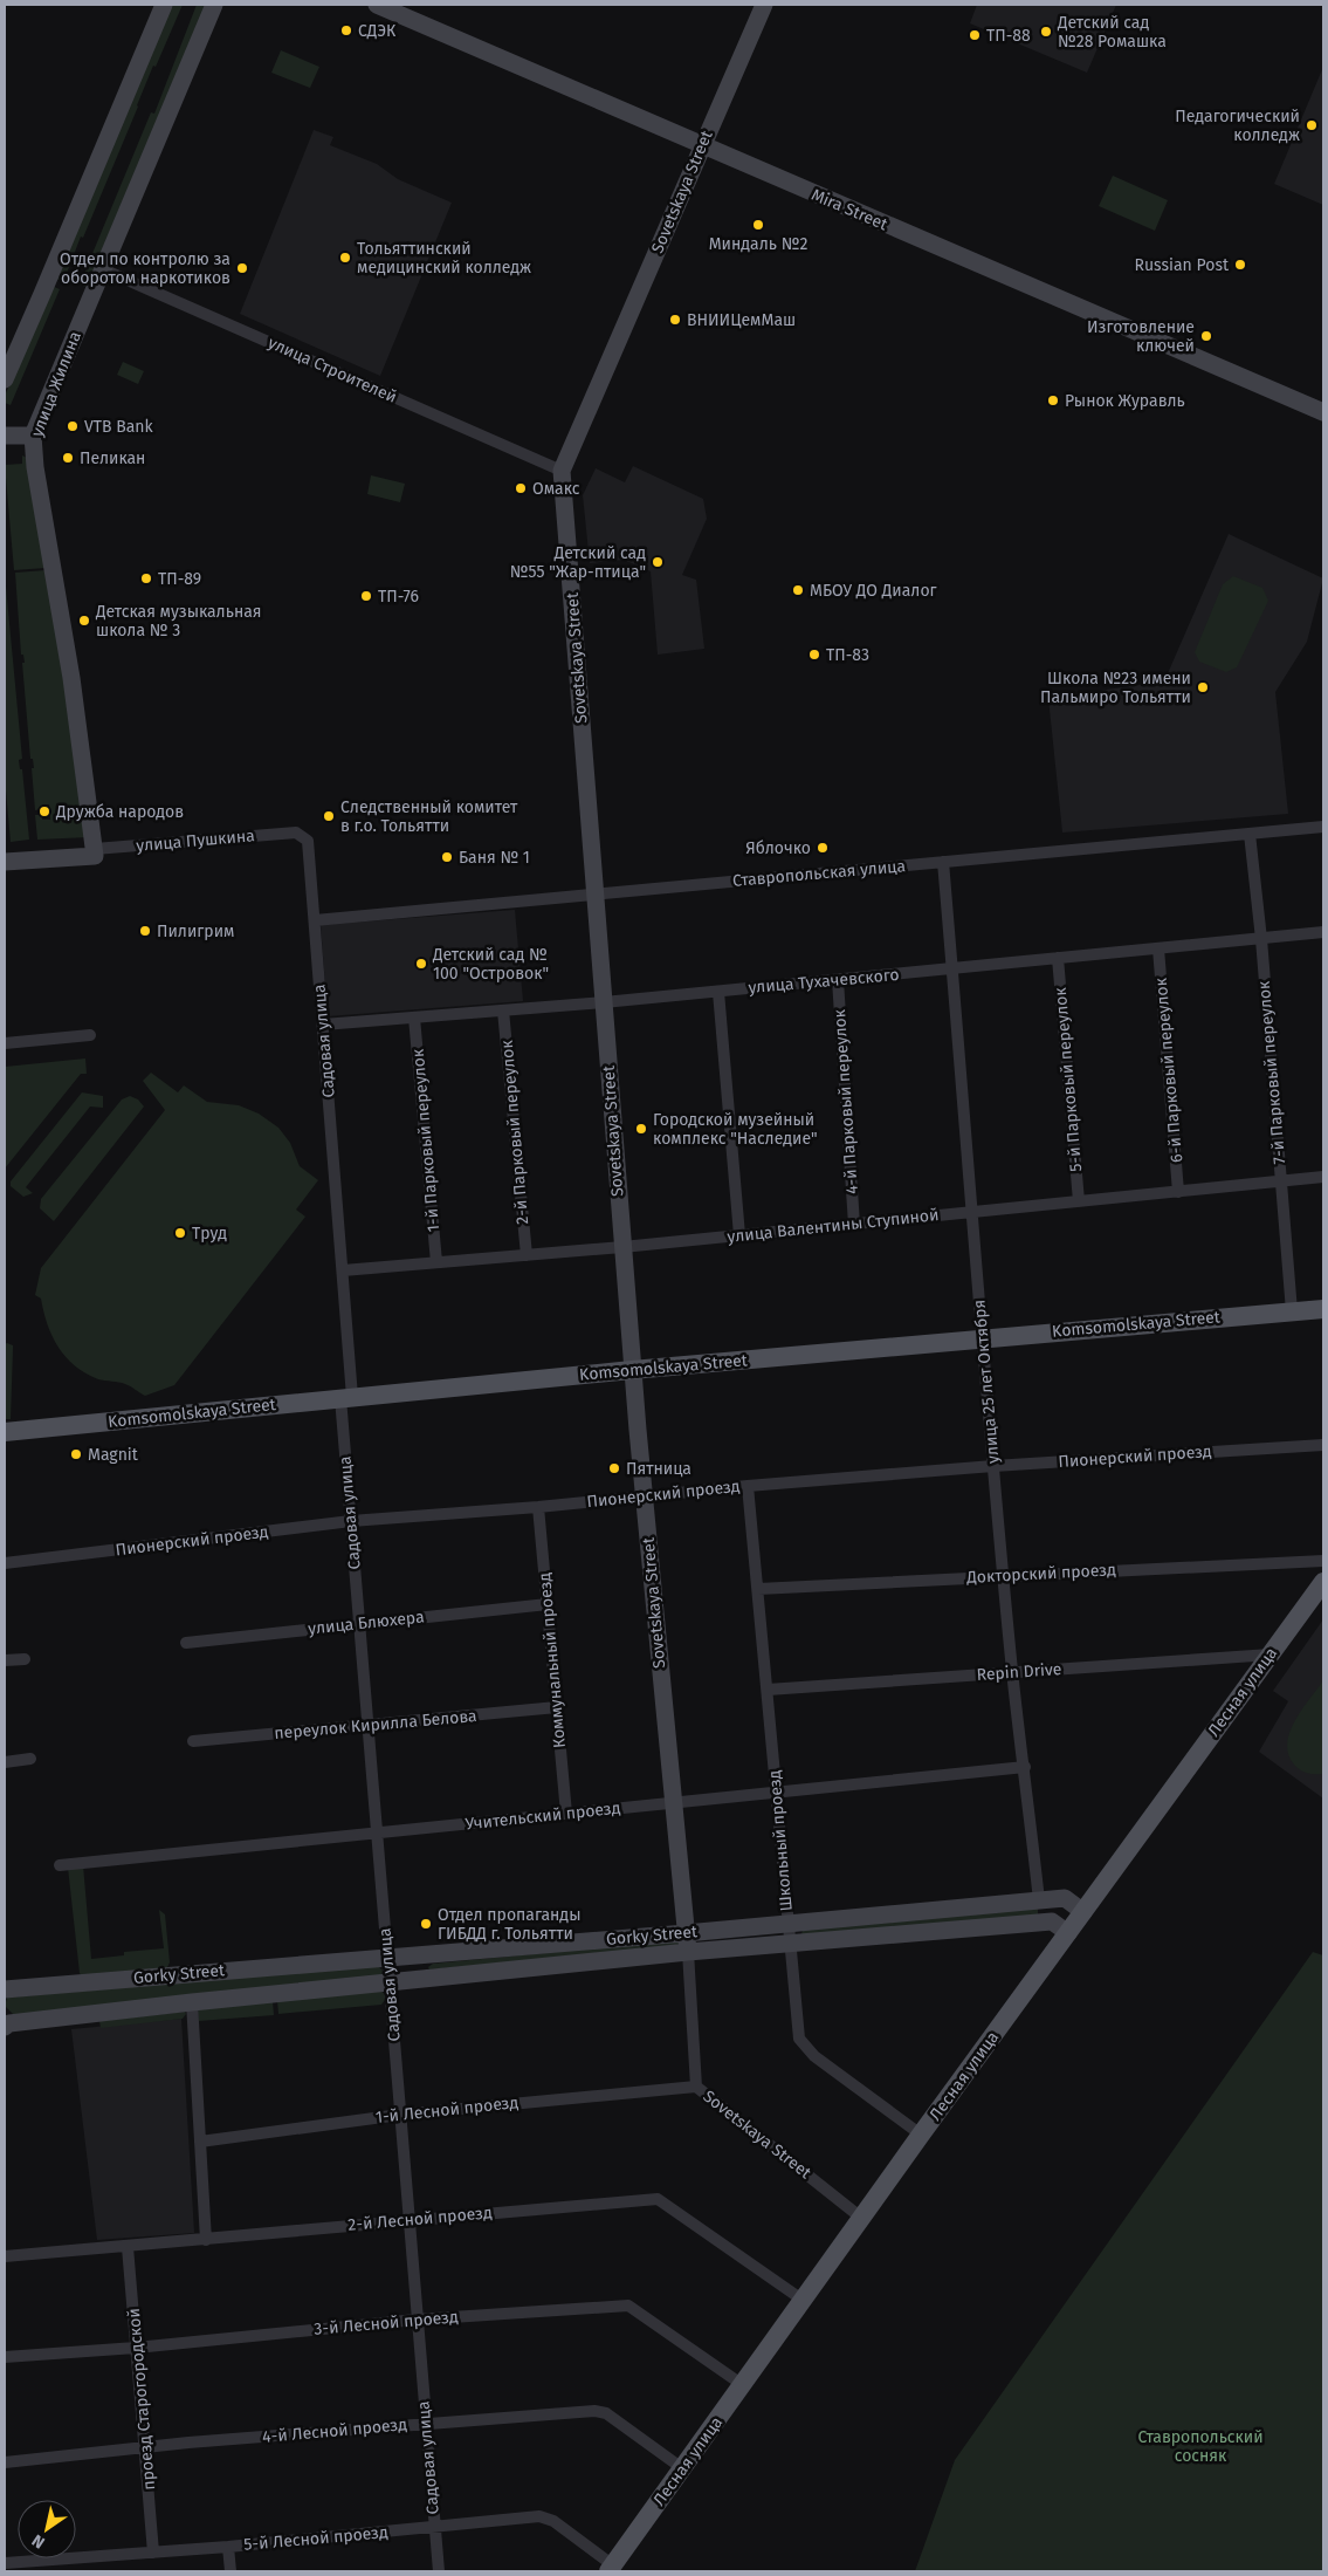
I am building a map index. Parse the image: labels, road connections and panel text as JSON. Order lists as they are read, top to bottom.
{
  "streets": {
    "main road": [
      "Sovetskaya Street",
      "Mira Street",
      "улица Жилина",
      "Komsomolskaya Street",
      "Лесная улица",
      "Gorky Street"
    ],
    "street": [
      "улица Строителей",
      "улица Пушкина",
      "Ставропольская улица",
      "улица Тухачевского",
      "Садовая улица",
      "6-й Парковый переулок",
      "7-й Парковый переулок",
      "5-й Парковый переулок",
      "4-й Парковый переулок",
      "2-й Парковый переулок",
      "1-й Парковый переулок",
      "улица Валентины Ступиной",
      "улица 25 лет Октября",
      "Пионерский проезд",
      "Докторский проезд",
      "улица Блюхера",
      "Коммунальный проезд",
      "Repin Drive",
      "переулок Кирилла Белова",
      "Учительский проезд",
      "Школьный проезд",
      "1-й Лесной проезд",
      "2-й Лесной проезд",
      "3-й Лесной проезд",
      "проезд Старогородской",
      "4-й Лесной проезд",
      "5-й Лесной проезд"
    ]
  },
  "crossings": [
    ["Sovetskaya Street", "Mira Street"],
    ["Sovetskaya Street", "улица Строителей"],
    ["Sovetskaya Street", "Ставропольская улица"],
    ["Sovetskaya Street", "улица Тухачевского"],
    ["Sovetskaya Street", "улица Валентины Ступиной"],
    ["Sovetskaya Street", "Komsomolskaya Street"],
    ["Sovetskaya Street", "Пионерский проезд"],
    ["Sovetskaya Street", "Лесная улица"],
    ["Sovetskaya Street", "Учительский проезд"],
    ["Sovetskaya Street", "Gorky Street"],
    ["Sovetskaya Street", "1-й Лесной проезд"],
    ["улица Строителей", "улица Жилина"],
    ["улица Жилина", "улица Пушкина"],
    ["улица Пушкина", "Садовая улица"],
    ["Ставропольская улица", "Садовая улица"],
    ["Ставропольская улица", "7-й Парковый переулок"],
    ["Ставропольская улица", "улица 25 лет Октября"],
    ["улица Тухачевского", "Садовая улица"],
    ["улица Тухачевского", "6-й Парковый переулок"],
    ["улица Тухачевского", "7-й Парковый переулок"],
    ["улица Тухачевского", "5-й Парковый переулок"],
    ["улица Тухачевского", "4-й Парковый переулок"],
    ["улица Тухачевского", "2-й Парковый переулок"],
    ["улица Тухачевского", "1-й Парковый переулок"],
    ["улица Тухачевского", "улица 25 лет Октября"],
    ["Садовая улица", "улица Валентины Ступиной"],
    ["Садовая улица", "Komsomolskaya Street"],
    ["Садовая улица", "Пионерский проезд"],
    ["Садовая улица", "улица Блюхера"],
    ["Садовая улица", "переулок Кирилла Белова"],
    ["Садовая улица", "Учительский проезд"],
    ["Садовая улица", "Gorky Street"],
    ["Садовая улица", "1-й Лесной проезд"],
    ["Садовая улица", "2-й Лесной проезд"],
    ["Садовая улица", "3-й Лесной проезд"],
    ["Садовая улица", "4-й Лесной проезд"],
    ["Садовая улица", "5-й Лесной проезд"],
    ["6-й Парковый переулок", "улица Валентины Ступиной"],
    ["7-й Парковый переулок", "улица Валентины Ступиной"],
    ["7-й Парковый переулок", "Komsomolskaya Street"],
    ["5-й Парковый переулок", "улица Валентины Ступиной"],
    ["4-й Парковый переулок", "улица Валентины Ступиной"],
    ["2-й Парковый переулок", "улица Валентины Ступиной"],
    ["1-й Парковый переулок", "улица Валентины Ступиной"],
    ["улица Валентины Ступиной", "улица 25 лет Октября"],
    ["Komsomolskaya Street", "улица 25 лет Октября"],
    ["улица 25 лет Октября", "Пионерский проезд"],
    ["улица 25 лет Октября", "Докторский проезд"],
    ["улица 25 лет Октября", "Repin Drive"],
    ["улица 25 лет Октября", "Учительский проезд"],
    ["улица 25 лет Октября", "Gorky Street"],
    ["Пионерский проезд", "Коммунальный проезд"],
    ["Пионерский проезд", "Школьный проезд"],
    ["Докторский проезд", "Школьный проезд"],
    ["улица Блюхера", "Коммунальный проезд"],
    ["Коммунальный проезд", "переулок Кирилла Белова"],
    ["Коммунальный проезд", "Учительский проезд"],
    ["Repin Drive", "Лесная улица"],
    ["Repin Drive", "Школьный проезд"],
    ["Лесная улица", "Школьный проезд"],
    ["Лесная улица", "Gorky Street"],
    ["Лесная улица", "2-й Лесной проезд"],
    ["Лесная улица", "3-й Лесной проезд"],
    ["Лесная улица", "4-й Лесной проезд"],
    ["Лесная улица", "5-й Лесной проезд"],
    ["Учительский проезд", "Школьный проезд"],
    ["Школьный проезд", "Gorky Street"],
    ["2-й Лесной проезд", "проезд Старогородской"],
    ["3-й Лесной проезд", "проезд Старогородской"],
    ["проезд Старогородской", "4-й Лесной проезд"],
    ["проезд Старогородской", "5-й Лесной проезд"]
  ],
  "parks": ["Ставропольский сосняк"],
  "places": [
    "СДЭК",
    "Детский сад №28 Ромашка",
    "ТП-88",
    "Педагогический колледж",
    "Миндаль №2",
    "Тольяттинский медицинский колледж",
    "Russian Post",
    "Отдел по контролю за оборотом наркотиков",
    "ВНИИЦемМаш",
    "Изготовление ключей",
    "Рынок Журавль",
    "VTB Bank",
    "Пеликан",
    "Омакс",
    "Детский сад №55 \"Жар-птица\"",
    "ТП-89",
    "МБОУ ДО Диалог",
    "ТП-76",
    "Детская музыкальная школа № 3",
    "ТП-83",
    "Школа №23 имени Пальмиро Тольятти",
    "Дружба народов",
    "Следственный комитет в г.о. Тольятти",
    "Яблочко",
    "Баня № 1",
    "Пилигрим",
    "Детский сад № 100 \"Островок\"",
    "Городской музейный комплекс \"Наследие\"",
    "Труд",
    "Magnit",
    "Пятница",
    "Отдел пропаганды ГИБДД г. Тольятти"
  ],
  "north": "bottom left"
}
